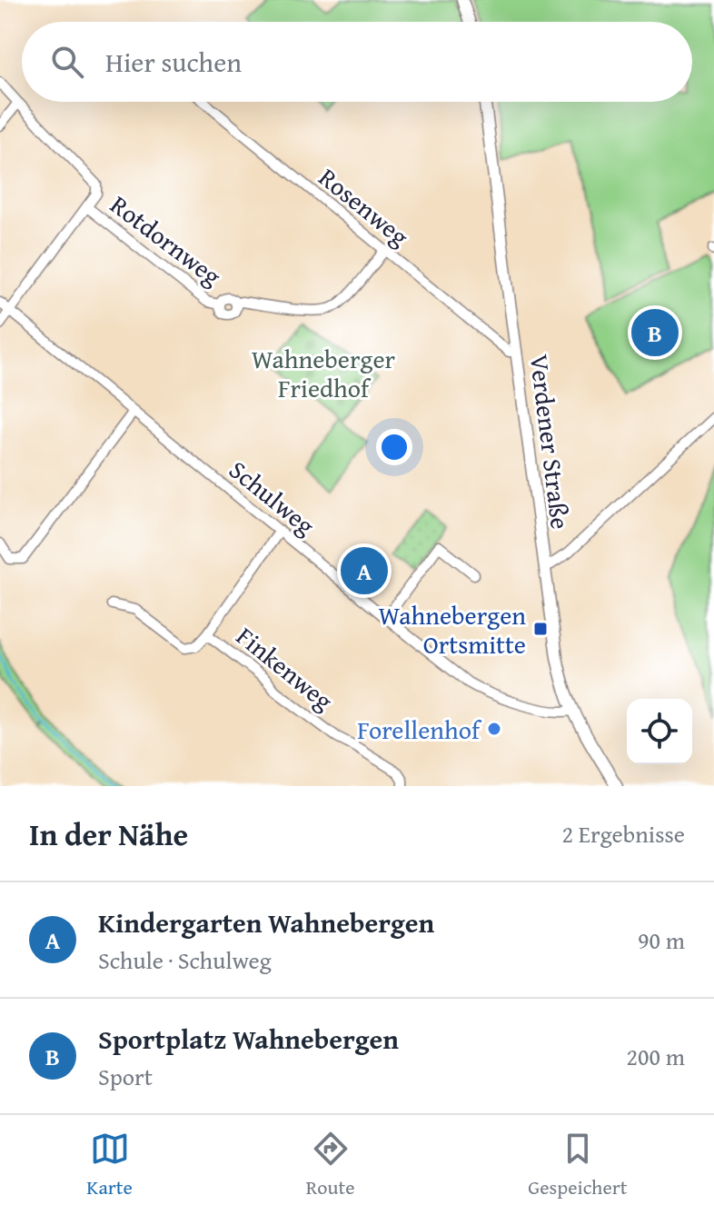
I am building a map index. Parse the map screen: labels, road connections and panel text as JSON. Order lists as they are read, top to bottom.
{
  "streets": {
    "street": [
      "Rosenweg",
      "Rotdornweg",
      "Verdener Straße",
      "Schulweg",
      "Finkenweg"
    ]
  },
  "crossings": [
    ["Rosenweg", "Rotdornweg"],
    ["Rosenweg", "Verdener Straße"],
    ["Verdener Straße", "Schulweg"],
    ["Schulweg", "Finkenweg"]
  ],
  "parks": ["Wahneberger Friedhof"],
  "places": {
    "transit": ["Wahnebergen Ortsmitte"],
    "other": ["Forellenhof"]
  },
  "page": {
    "search": "Hier suchen",
    "pins": ["B", "A"],
    "heading": ["In der Nähe", "2 Ergebnisse"],
    "list": [
      {
        "mark": "A",
        "name": "Kindergarten Wahnebergen",
        "note": "Schule · Schulweg",
        "value": "90 m"
      },
      {
        "mark": "B",
        "name": "Sportplatz Wahnebergen",
        "note": "Sport",
        "value": "200 m"
      }
    ],
    "nav": ["Karte", "Route", "Gespeichert"]
  }
}
